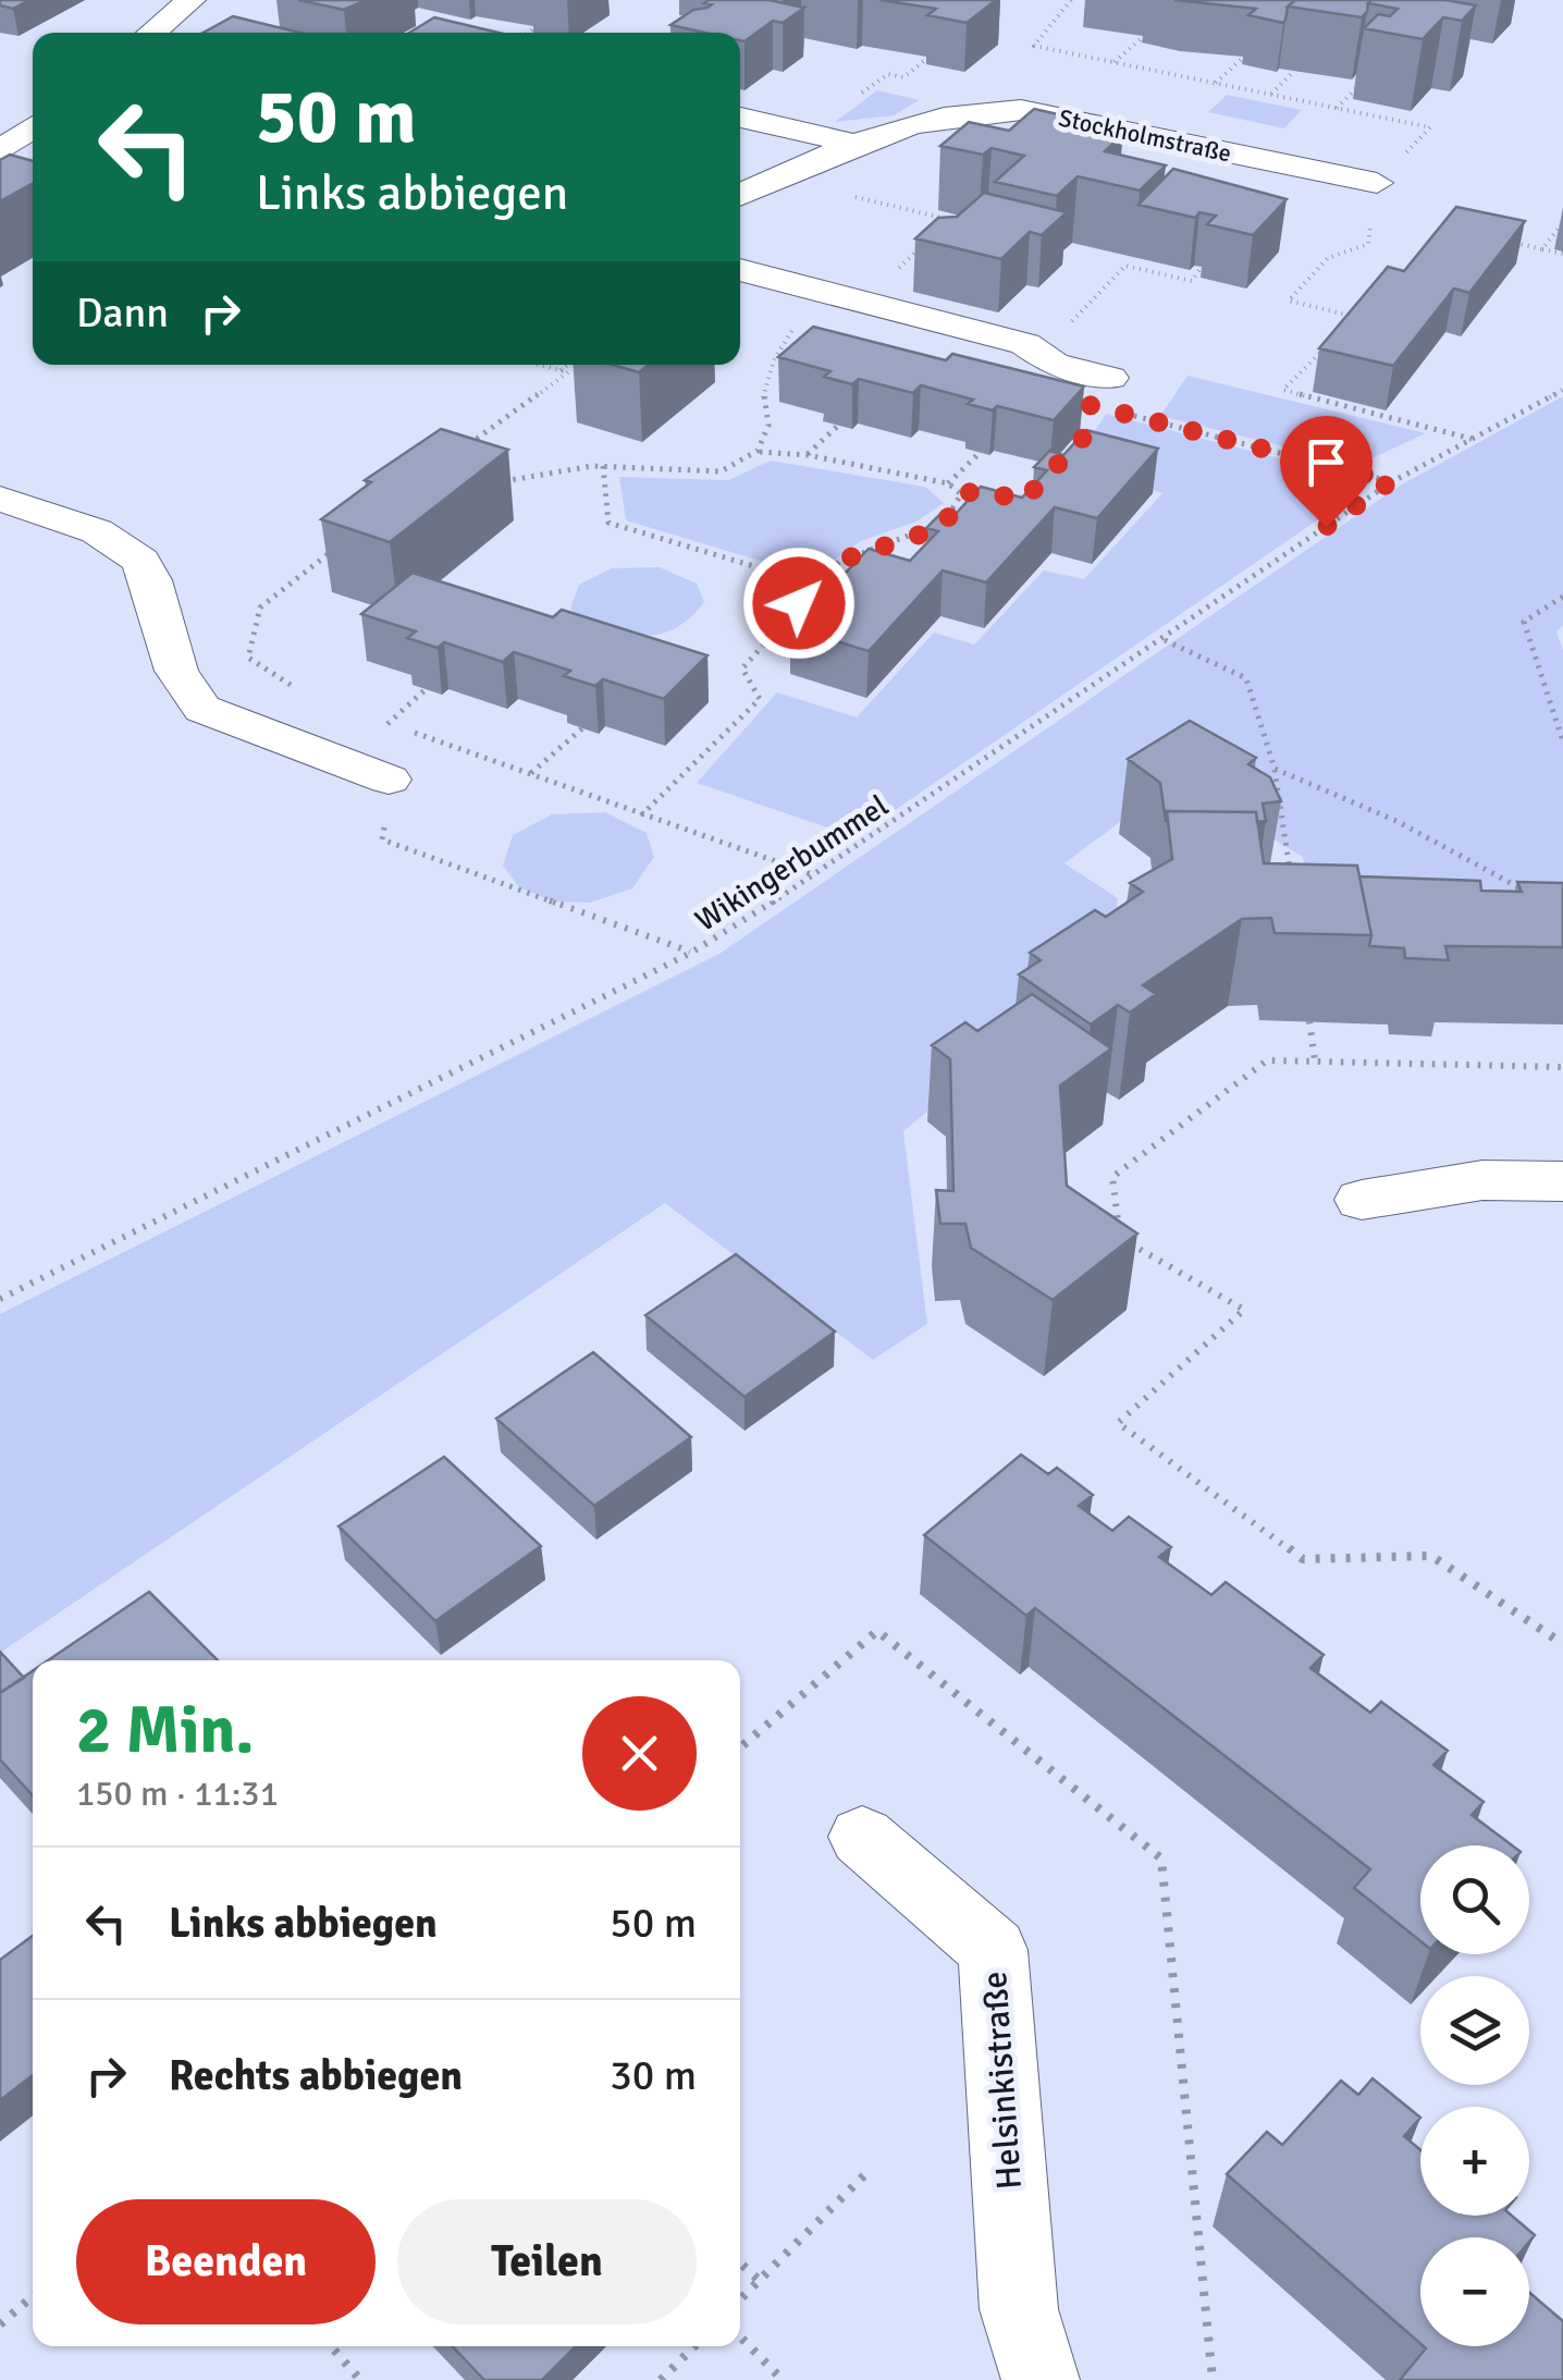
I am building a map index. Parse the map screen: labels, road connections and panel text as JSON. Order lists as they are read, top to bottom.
{
  "streets": {
    "street": ["Stockholmstraße", "Helsinkistraße"],
    "path": ["Wikingerbummel"]
  },
  "page": {
    "turn": ["50 m", "Links abbiegen"],
    "then": "Dann",
    "heading": ["2 Min.", "150 m · 11:31"],
    "map_buttons": ["+", "−"],
    "list": [
      {
        "name": "Links abbiegen",
        "value": "50 m"
      },
      {
        "name": "Rechts abbiegen",
        "value": "30 m"
      }
    ],
    "buttons": ["Beenden", "Teilen"]
  }
}
